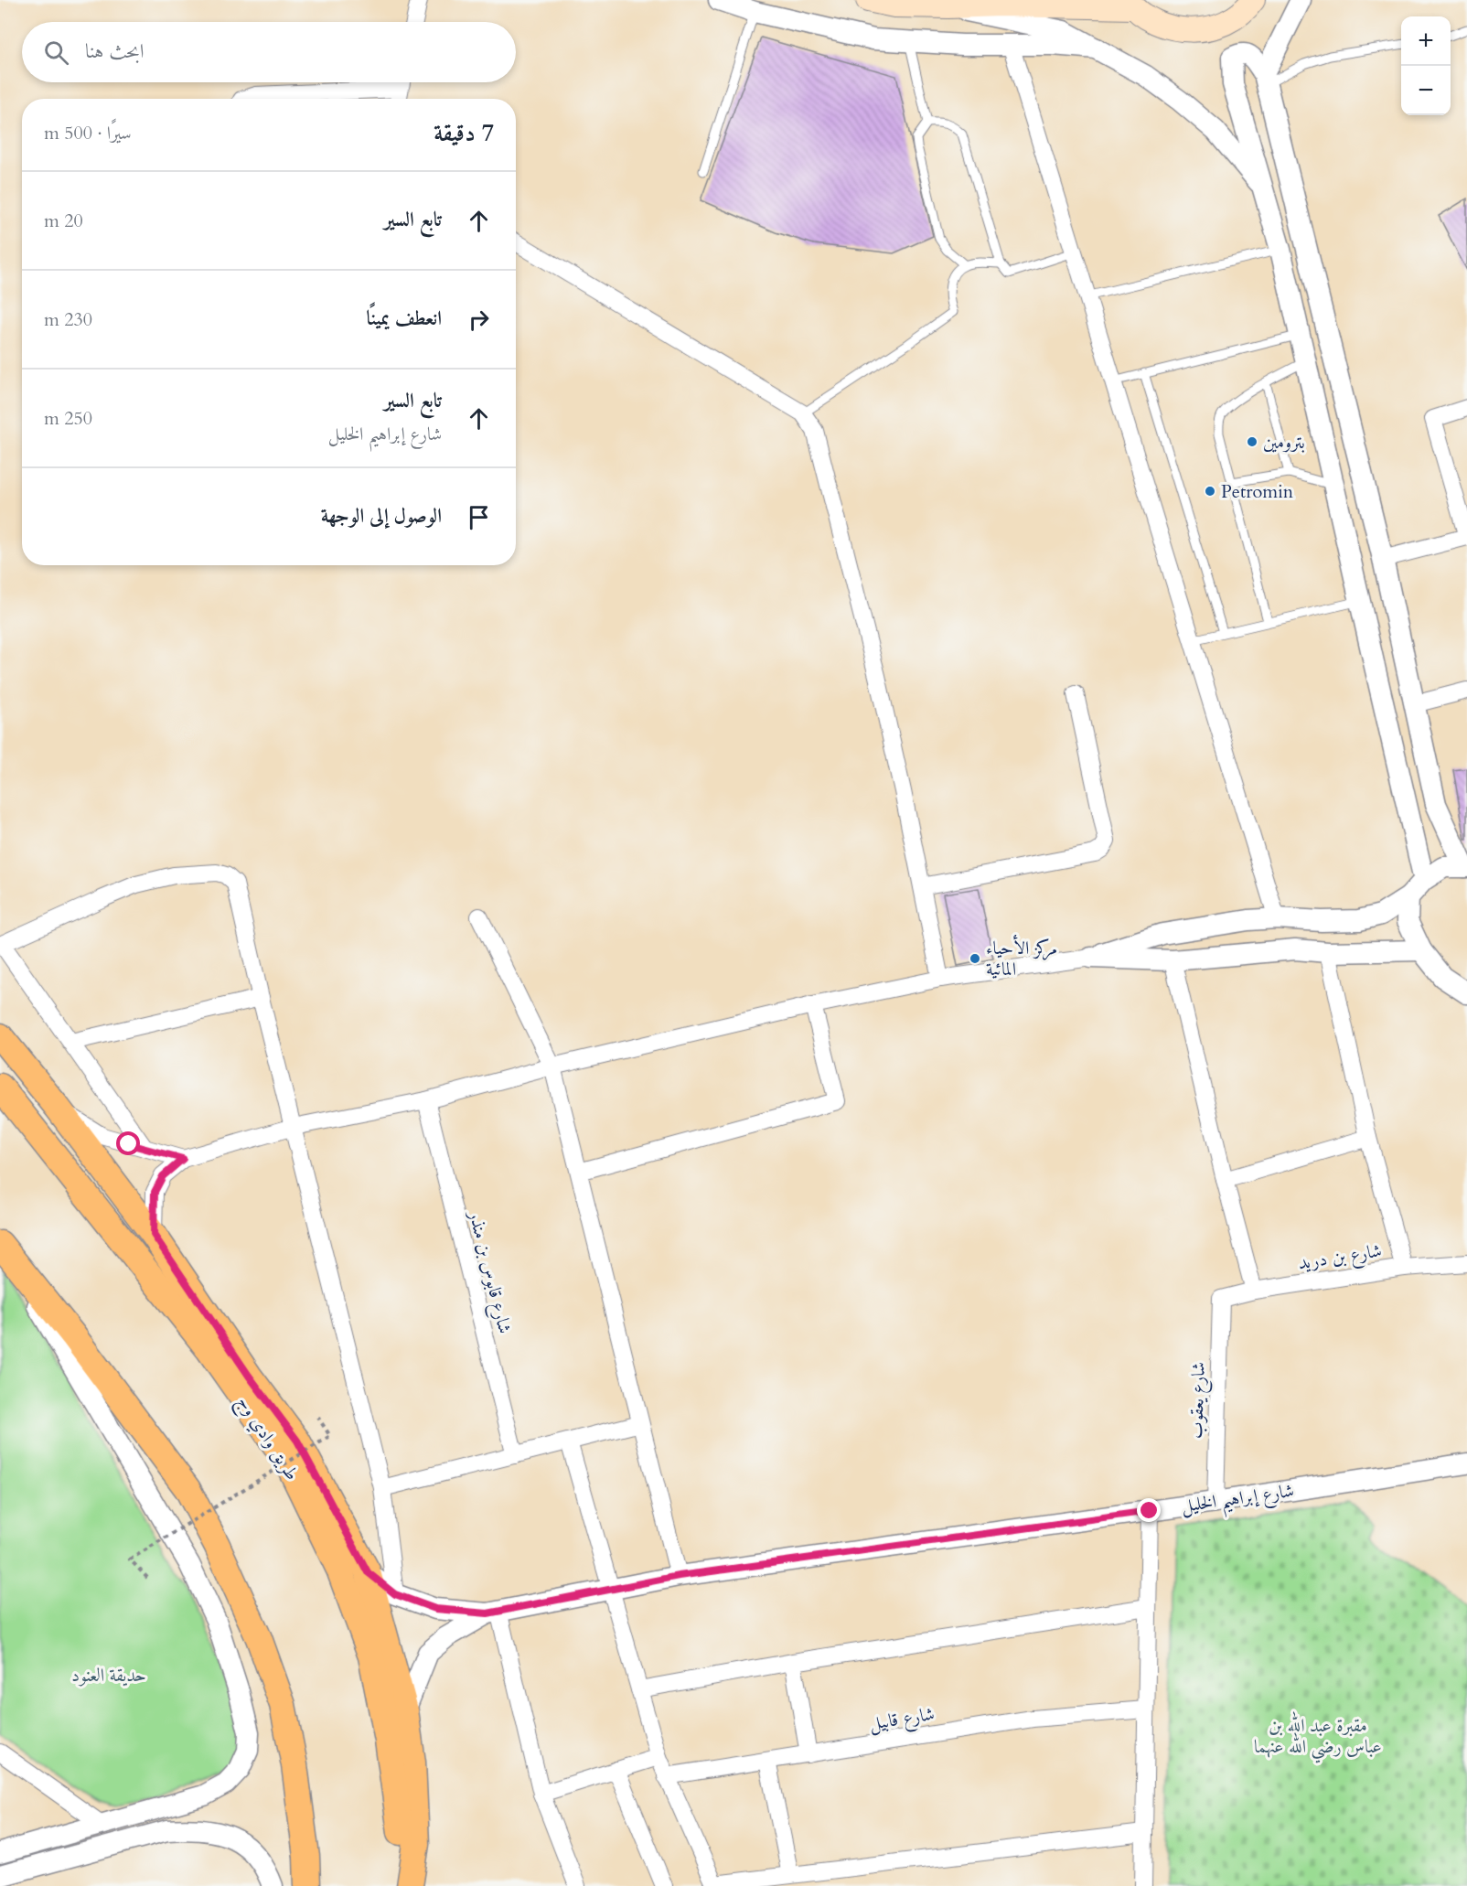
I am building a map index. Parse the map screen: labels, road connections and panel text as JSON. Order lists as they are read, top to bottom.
{
  "streets": {
    "main road": ["طريق وادي وج"],
    "street": [
      "شارع بن دريد",
      "شارع قابوس بن منذر",
      "شارع يعقوب",
      "شارع إبراهيم الخليل",
      "شارع قابيل"
    ]
  },
  "crossings": [
    ["شارع بن دريد", "شارع يعقوب"],
    ["شارع يعقوب", "شارع إبراهيم الخليل"]
  ],
  "parks": ["حديقة العنود", "مقبرة عبد الله بن عباس رضي الله عنهما"],
  "places": ["بترومين", "Petromin", "مركز الأحياء المائية"],
  "page": {
    "map_buttons": ["+", "−"],
    "search": "ابحث هنا",
    "heading": ["7 دقيقة", "سيرًا · 500 m"],
    "list": [
      ["تابع السير", "20 m"],
      ["انعطف يمينًا", "230 m"],
      ["تابع السير", "شارع إبراهيم الخليل", "250 m"],
      "الوصول إلى الوجهة"
    ]
  }
}
